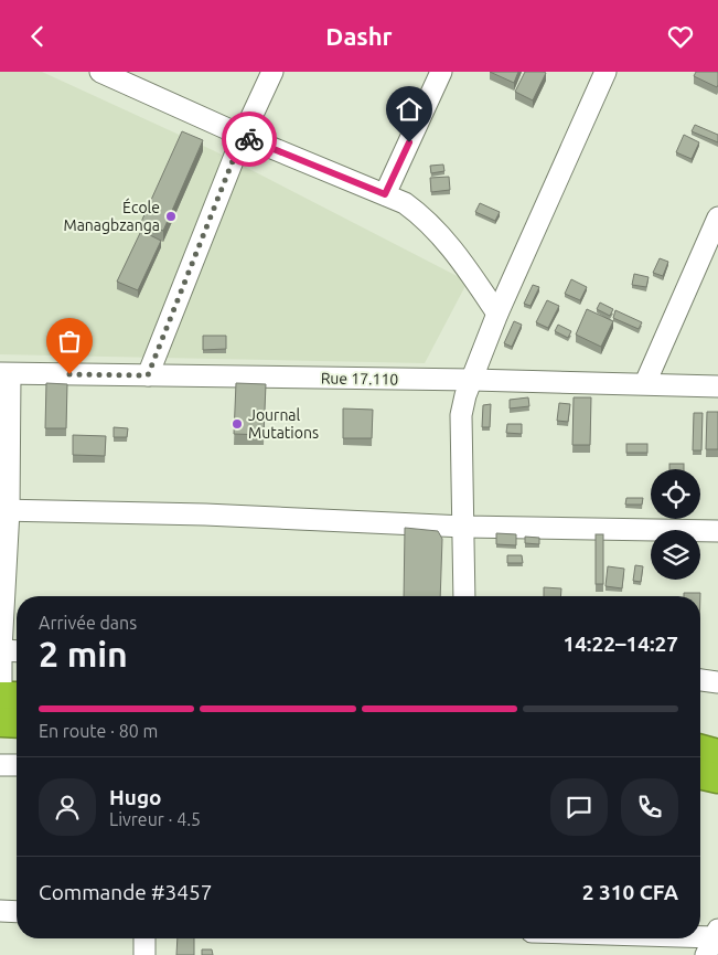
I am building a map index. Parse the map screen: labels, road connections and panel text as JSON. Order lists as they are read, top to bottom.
{
  "streets": {
    "street": ["Rue 17.110"]
  },
  "places": ["École Managbzanga", "Journal Mutations"],
  "page": {
    "header": "Dashr",
    "heading": ["2 min", "Arrivée dans", "14:22–14:27"],
    "panel": [
      "Hugo",
      "Livreur · 4.5",
      "Commande #3457",
      "2 310 CFA"
    ],
    "bar": "En route · 80 m"
  }
}
